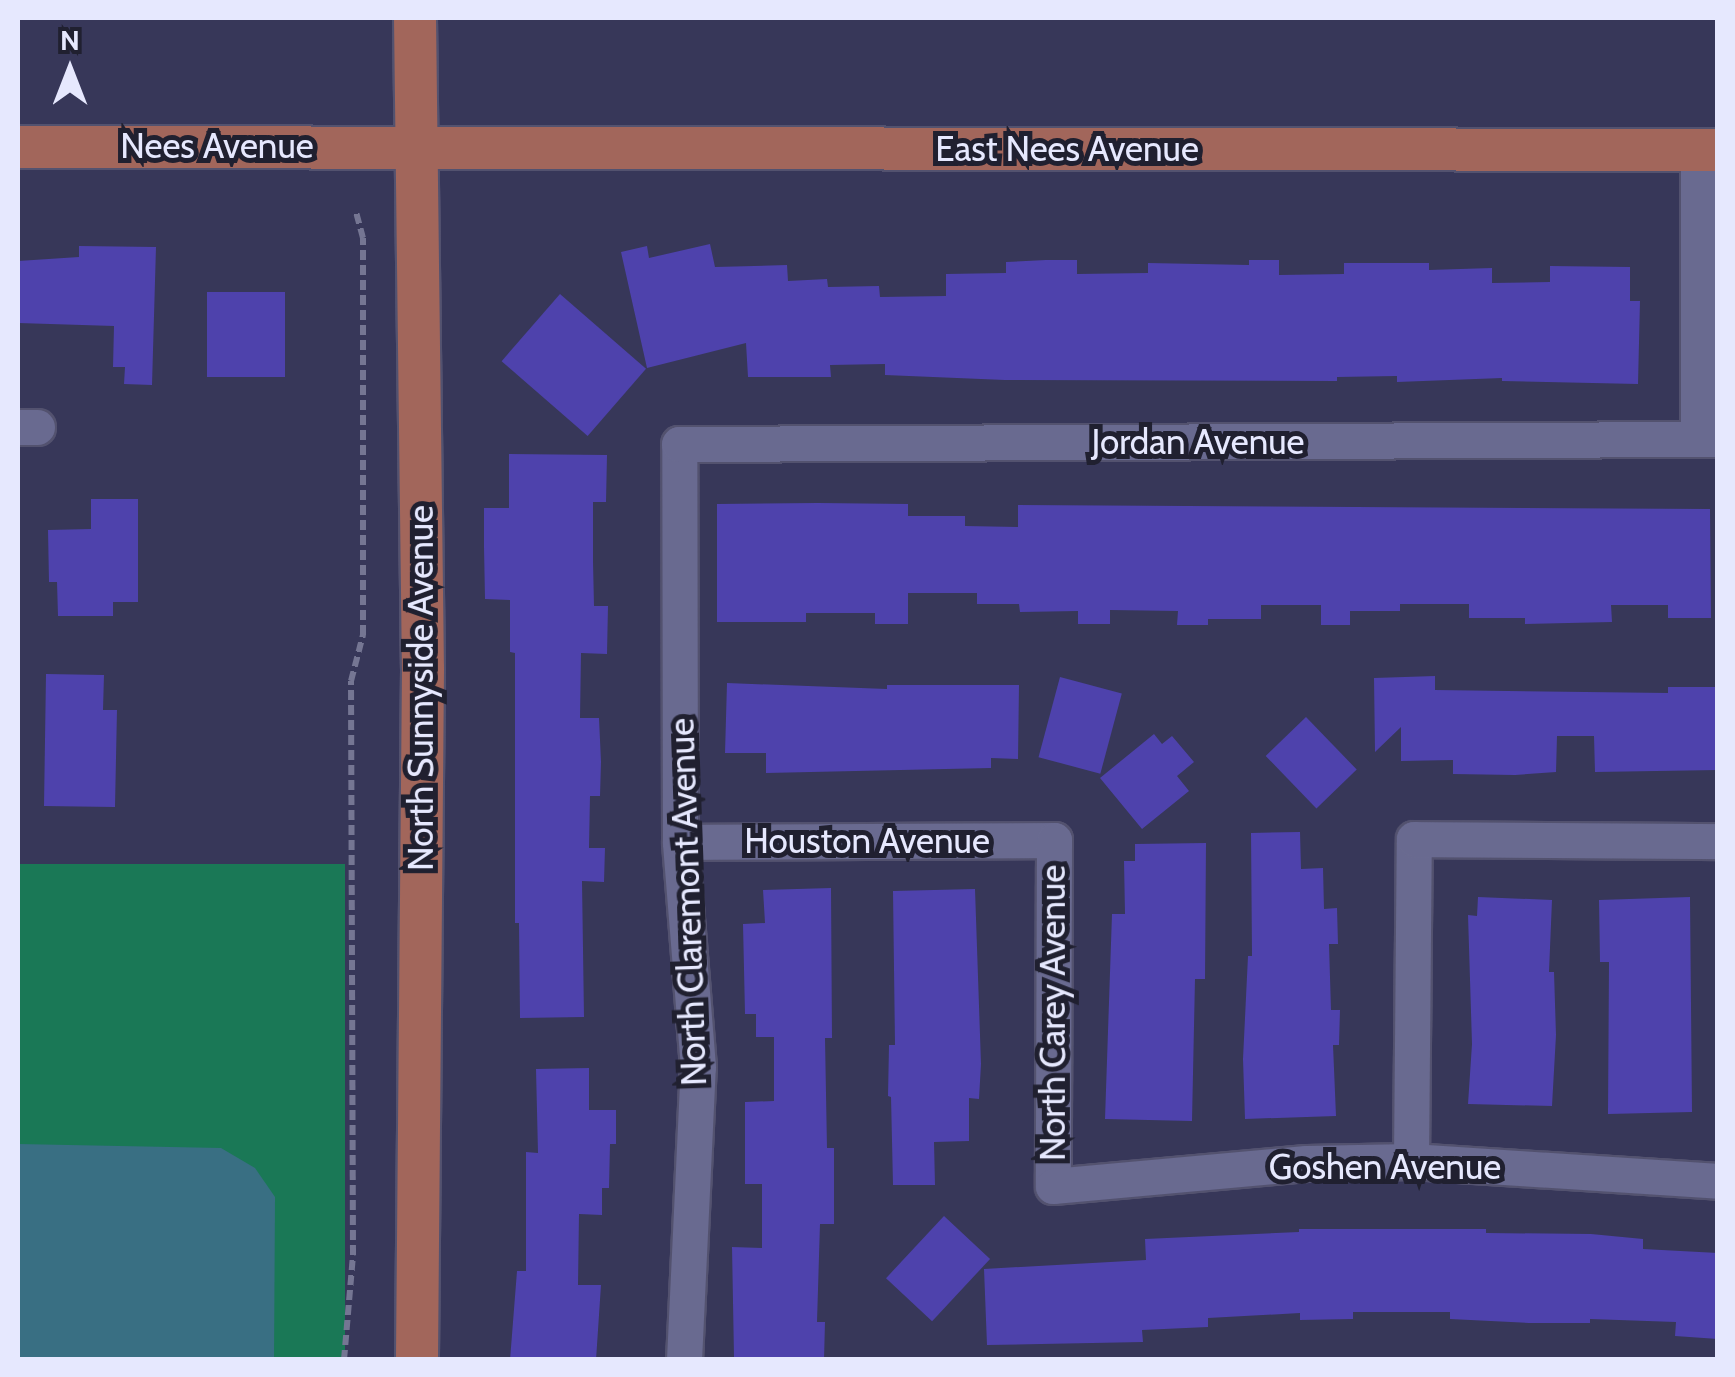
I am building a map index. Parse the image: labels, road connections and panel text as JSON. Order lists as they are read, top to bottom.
{
  "streets": {
    "main road": ["Nees Avenue", "East Nees Avenue", "North Sunnyside Avenue"],
    "street": [
      "Jordan Avenue",
      "Houston Avenue",
      "North Claremont Avenue",
      "North Carey Avenue",
      "Goshen Avenue"
    ]
  },
  "crossings": [
    ["Nees Avenue", "East Nees Avenue"],
    ["Nees Avenue", "North Sunnyside Avenue"],
    ["East Nees Avenue", "North Sunnyside Avenue"],
    ["Jordan Avenue", "North Claremont Avenue"],
    ["Houston Avenue", "North Claremont Avenue"],
    ["Houston Avenue", "North Carey Avenue"],
    ["North Carey Avenue", "Goshen Avenue"]
  ],
  "north": "top"
}
